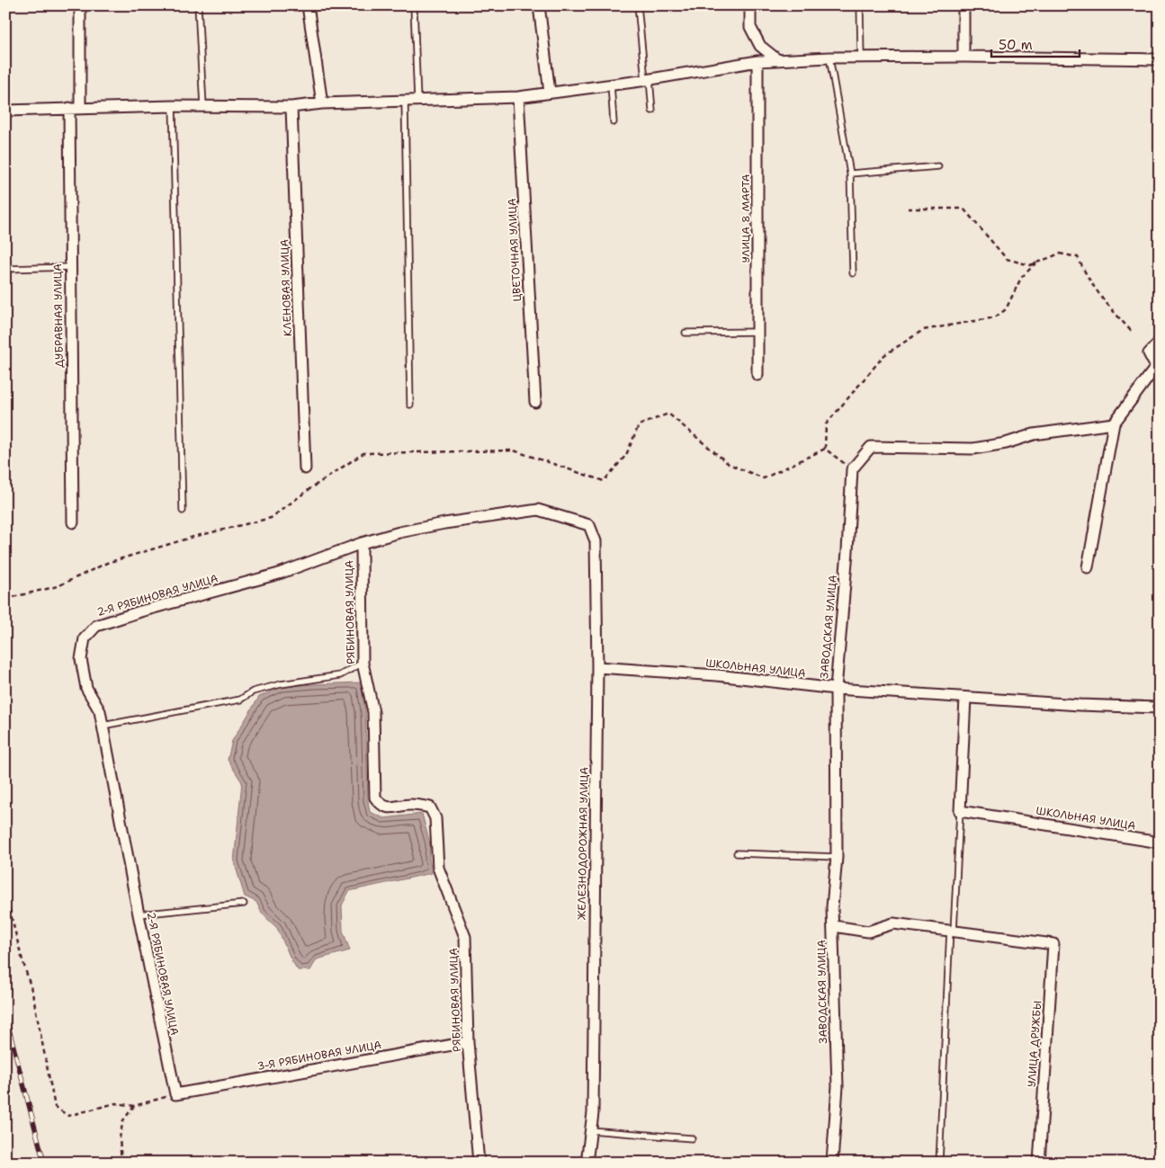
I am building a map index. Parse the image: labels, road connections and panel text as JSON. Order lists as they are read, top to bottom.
{
  "streets": {
    "street": [
      "УЛИЦА 8 МАРТА",
      "ЦВЕТОЧНАЯ УЛИЦА",
      "КЛЕНОВАЯ УЛИЦА",
      "ДУБРАВНАЯ УЛИЦА",
      "2-Я РЯБИНОВАЯ УЛИЦА",
      "РЯБИНОВАЯ УЛИЦА",
      "ЗАВОДСКАЯ УЛИЦА",
      "ШКОЛЬНАЯ УЛИЦА",
      "ЖЕЛЕЗНОДОРОЖНАЯ УЛИЦА",
      "УЛИЦА ДРУЖБЫ",
      "3-Я РЯБИНОВАЯ УЛИЦА"
    ]
  },
  "crossings": [
    ["2-Я РЯБИНОВАЯ УЛИЦА", "РЯБИНОВАЯ УЛИЦА"],
    ["2-Я РЯБИНОВАЯ УЛИЦА", "ЖЕЛЕЗНОДОРОЖНАЯ УЛИЦА"],
    ["2-Я РЯБИНОВАЯ УЛИЦА", "3-Я РЯБИНОВАЯ УЛИЦА"],
    ["РЯБИНОВАЯ УЛИЦА", "3-Я РЯБИНОВАЯ УЛИЦА"],
    ["ЗАВОДСКАЯ УЛИЦА", "ШКОЛЬНАЯ УЛИЦА"],
    ["ШКОЛЬНАЯ УЛИЦА", "ЖЕЛЕЗНОДОРОЖНАЯ УЛИЦА"]
  ],
  "scale_bar": "50 m"
}
